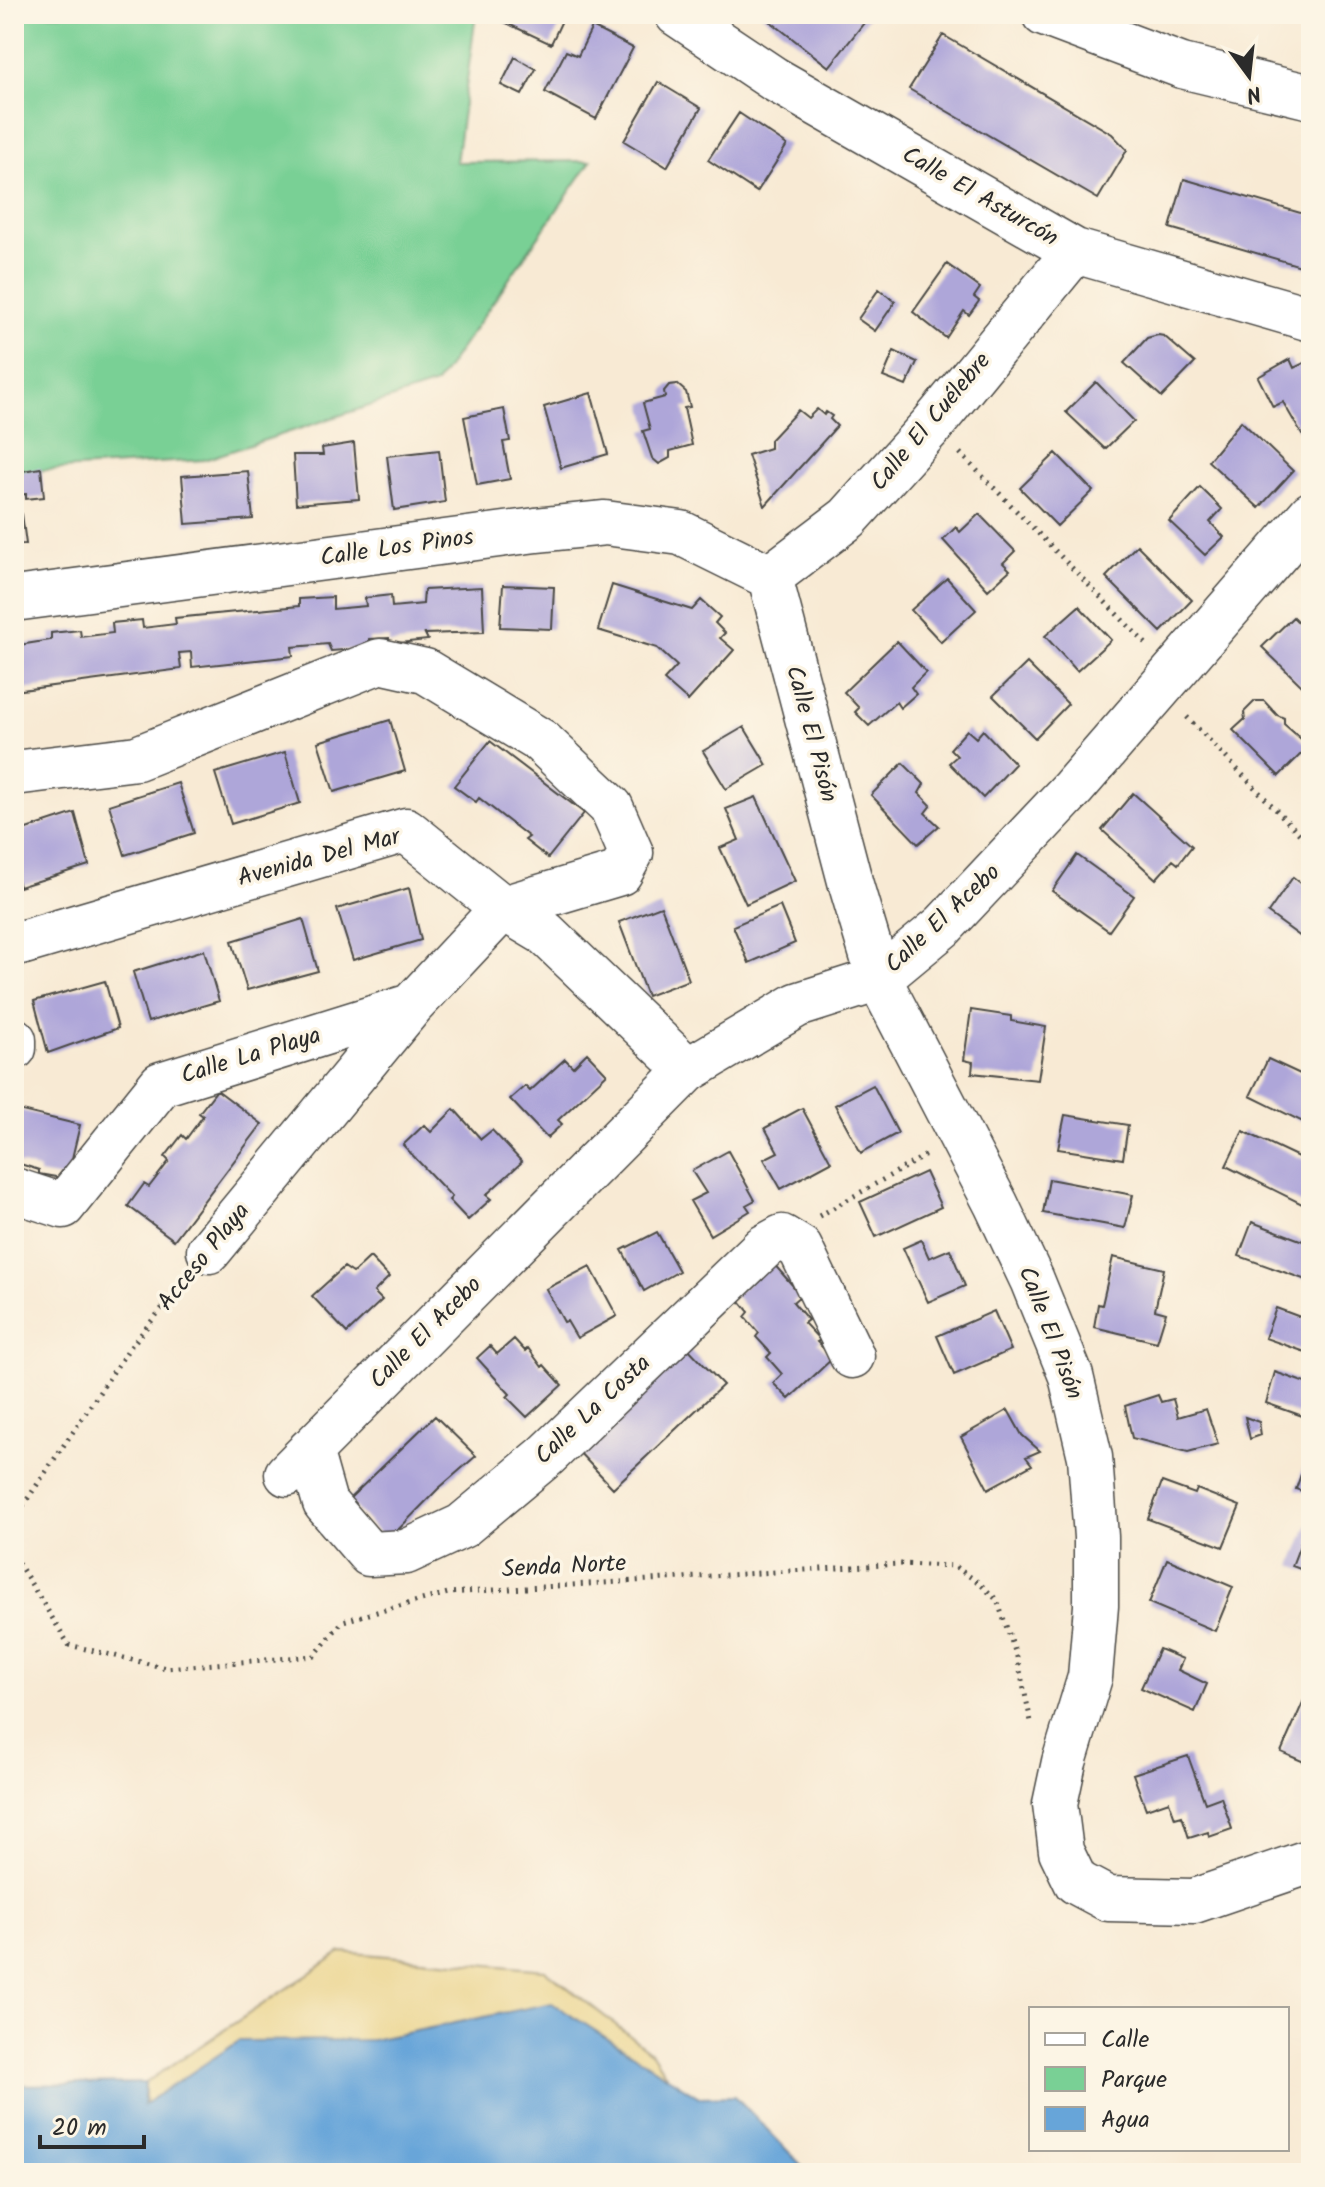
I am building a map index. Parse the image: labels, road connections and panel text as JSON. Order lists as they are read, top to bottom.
{
  "streets": {
    "street": [
      "Calle El Asturcón",
      "Calle El Cuélebre",
      "Calle Los Pinos",
      "Calle El Pisón",
      "Avenida Del Mar",
      "Calle El Acebo",
      "Calle La Playa",
      "Acceso Playa",
      "Calle La Costa"
    ],
    "path": ["Senda Norte"]
  },
  "crossings": [
    ["Calle El Asturcón", "Calle El Cuélebre"],
    ["Calle El Cuélebre", "Calle Los Pinos"],
    ["Calle El Cuélebre", "Calle El Pisón"],
    ["Calle Los Pinos", "Calle El Pisón"],
    ["Calle El Pisón", "Calle El Acebo"],
    ["Calle El Pisón", "Senda Norte"],
    ["Avenida Del Mar", "Calle El Acebo"],
    ["Avenida Del Mar", "Calle La Playa"],
    ["Calle El Acebo", "Calle La Costa"],
    ["Calle La Playa", "Acceso Playa"]
  ],
  "legend": ["Calle", "Parque", "Agua"],
  "scale_bar": "20 m",
  "north": "bottom"
}
